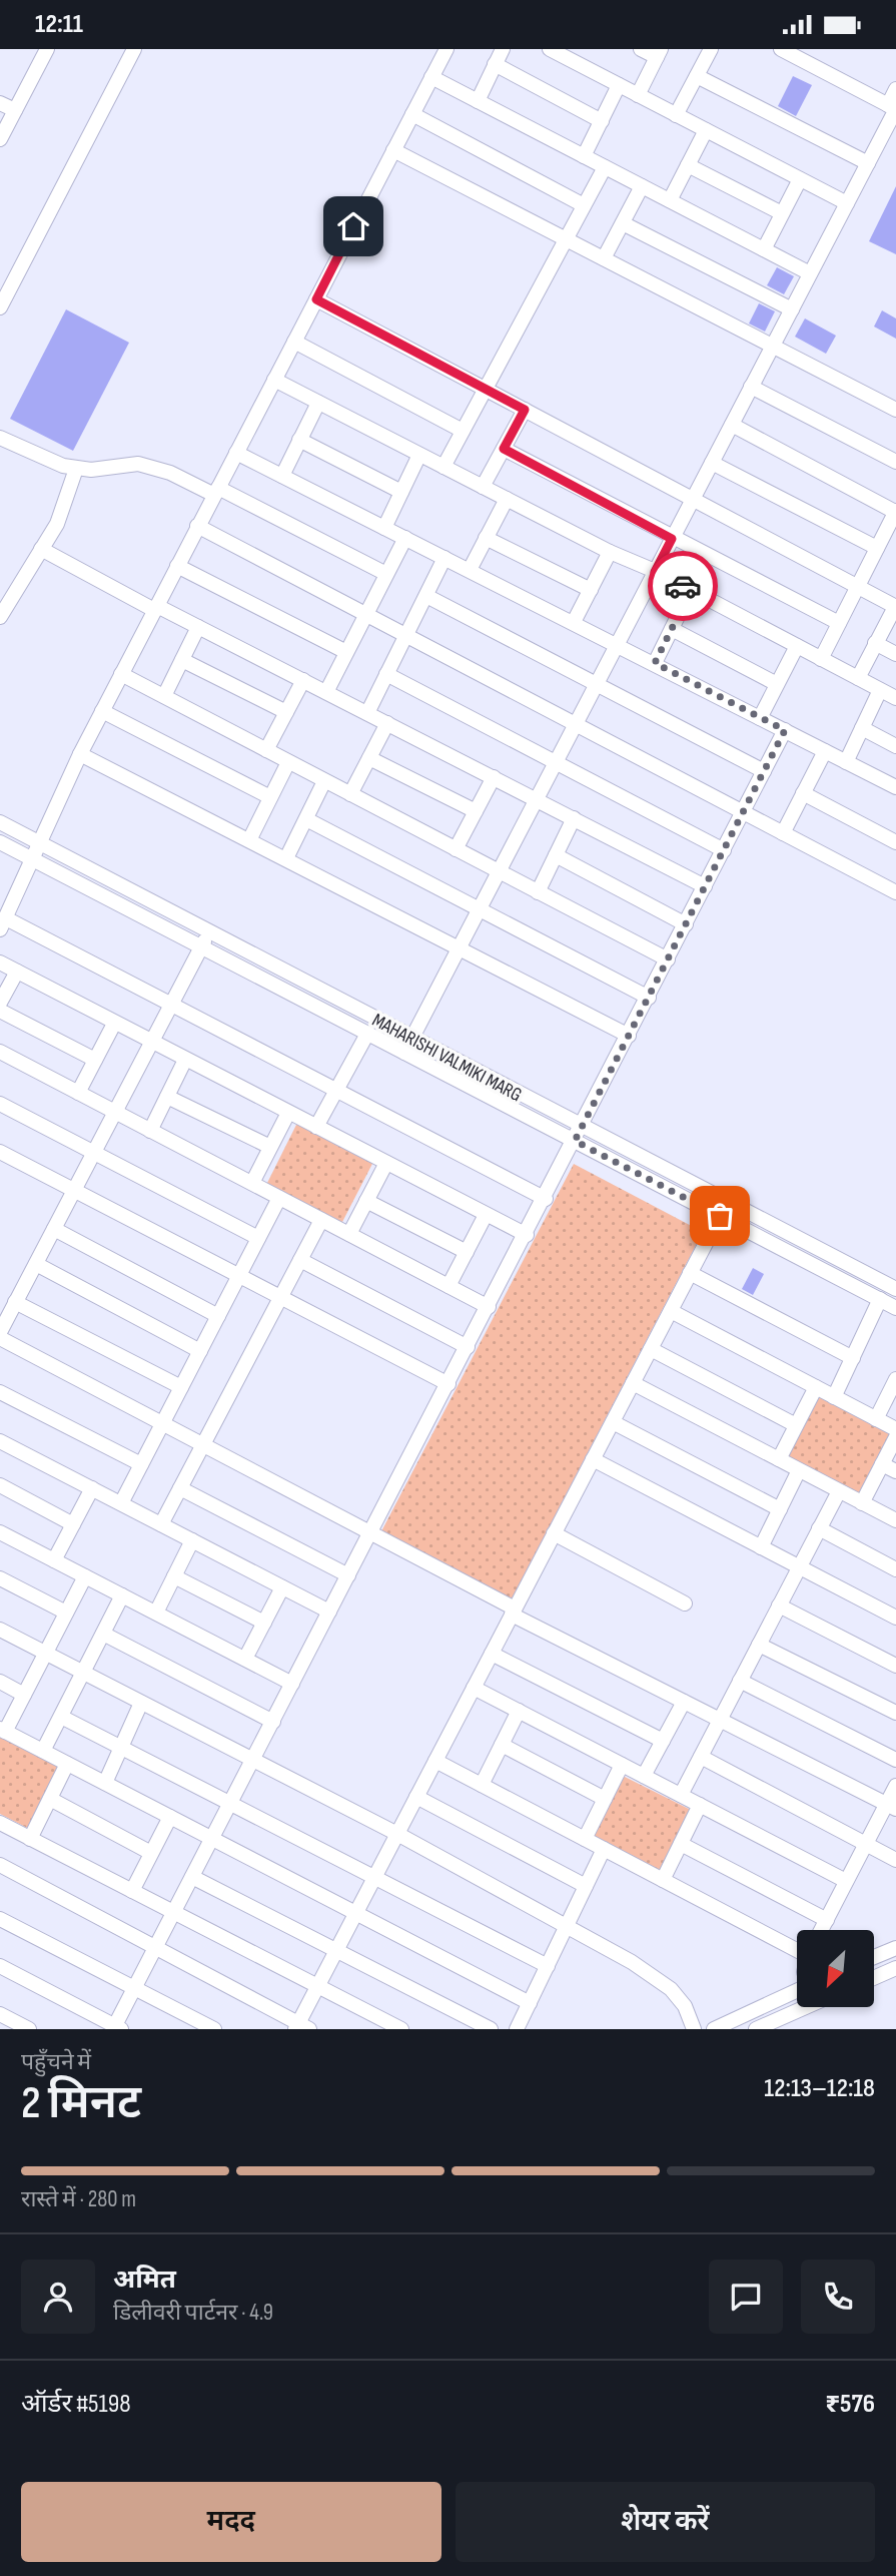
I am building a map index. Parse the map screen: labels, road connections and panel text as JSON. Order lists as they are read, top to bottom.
{
  "streets": {
    "street": ["MAHARISHI VALMIKI MARG"]
  },
  "north": "bottom left",
  "page": {
    "status": "12:11",
    "heading": ["2 मिनट", "पहुँचने में", "12:13–12:18"],
    "panel": [
      "अमित",
      "डिलीवरी पार्टनर · 4.9",
      "ऑर्डर #5198",
      "₹576"
    ],
    "bar": "रास्ते में · 280 m",
    "buttons": ["मदद", "शेयर करें"]
  }
}
